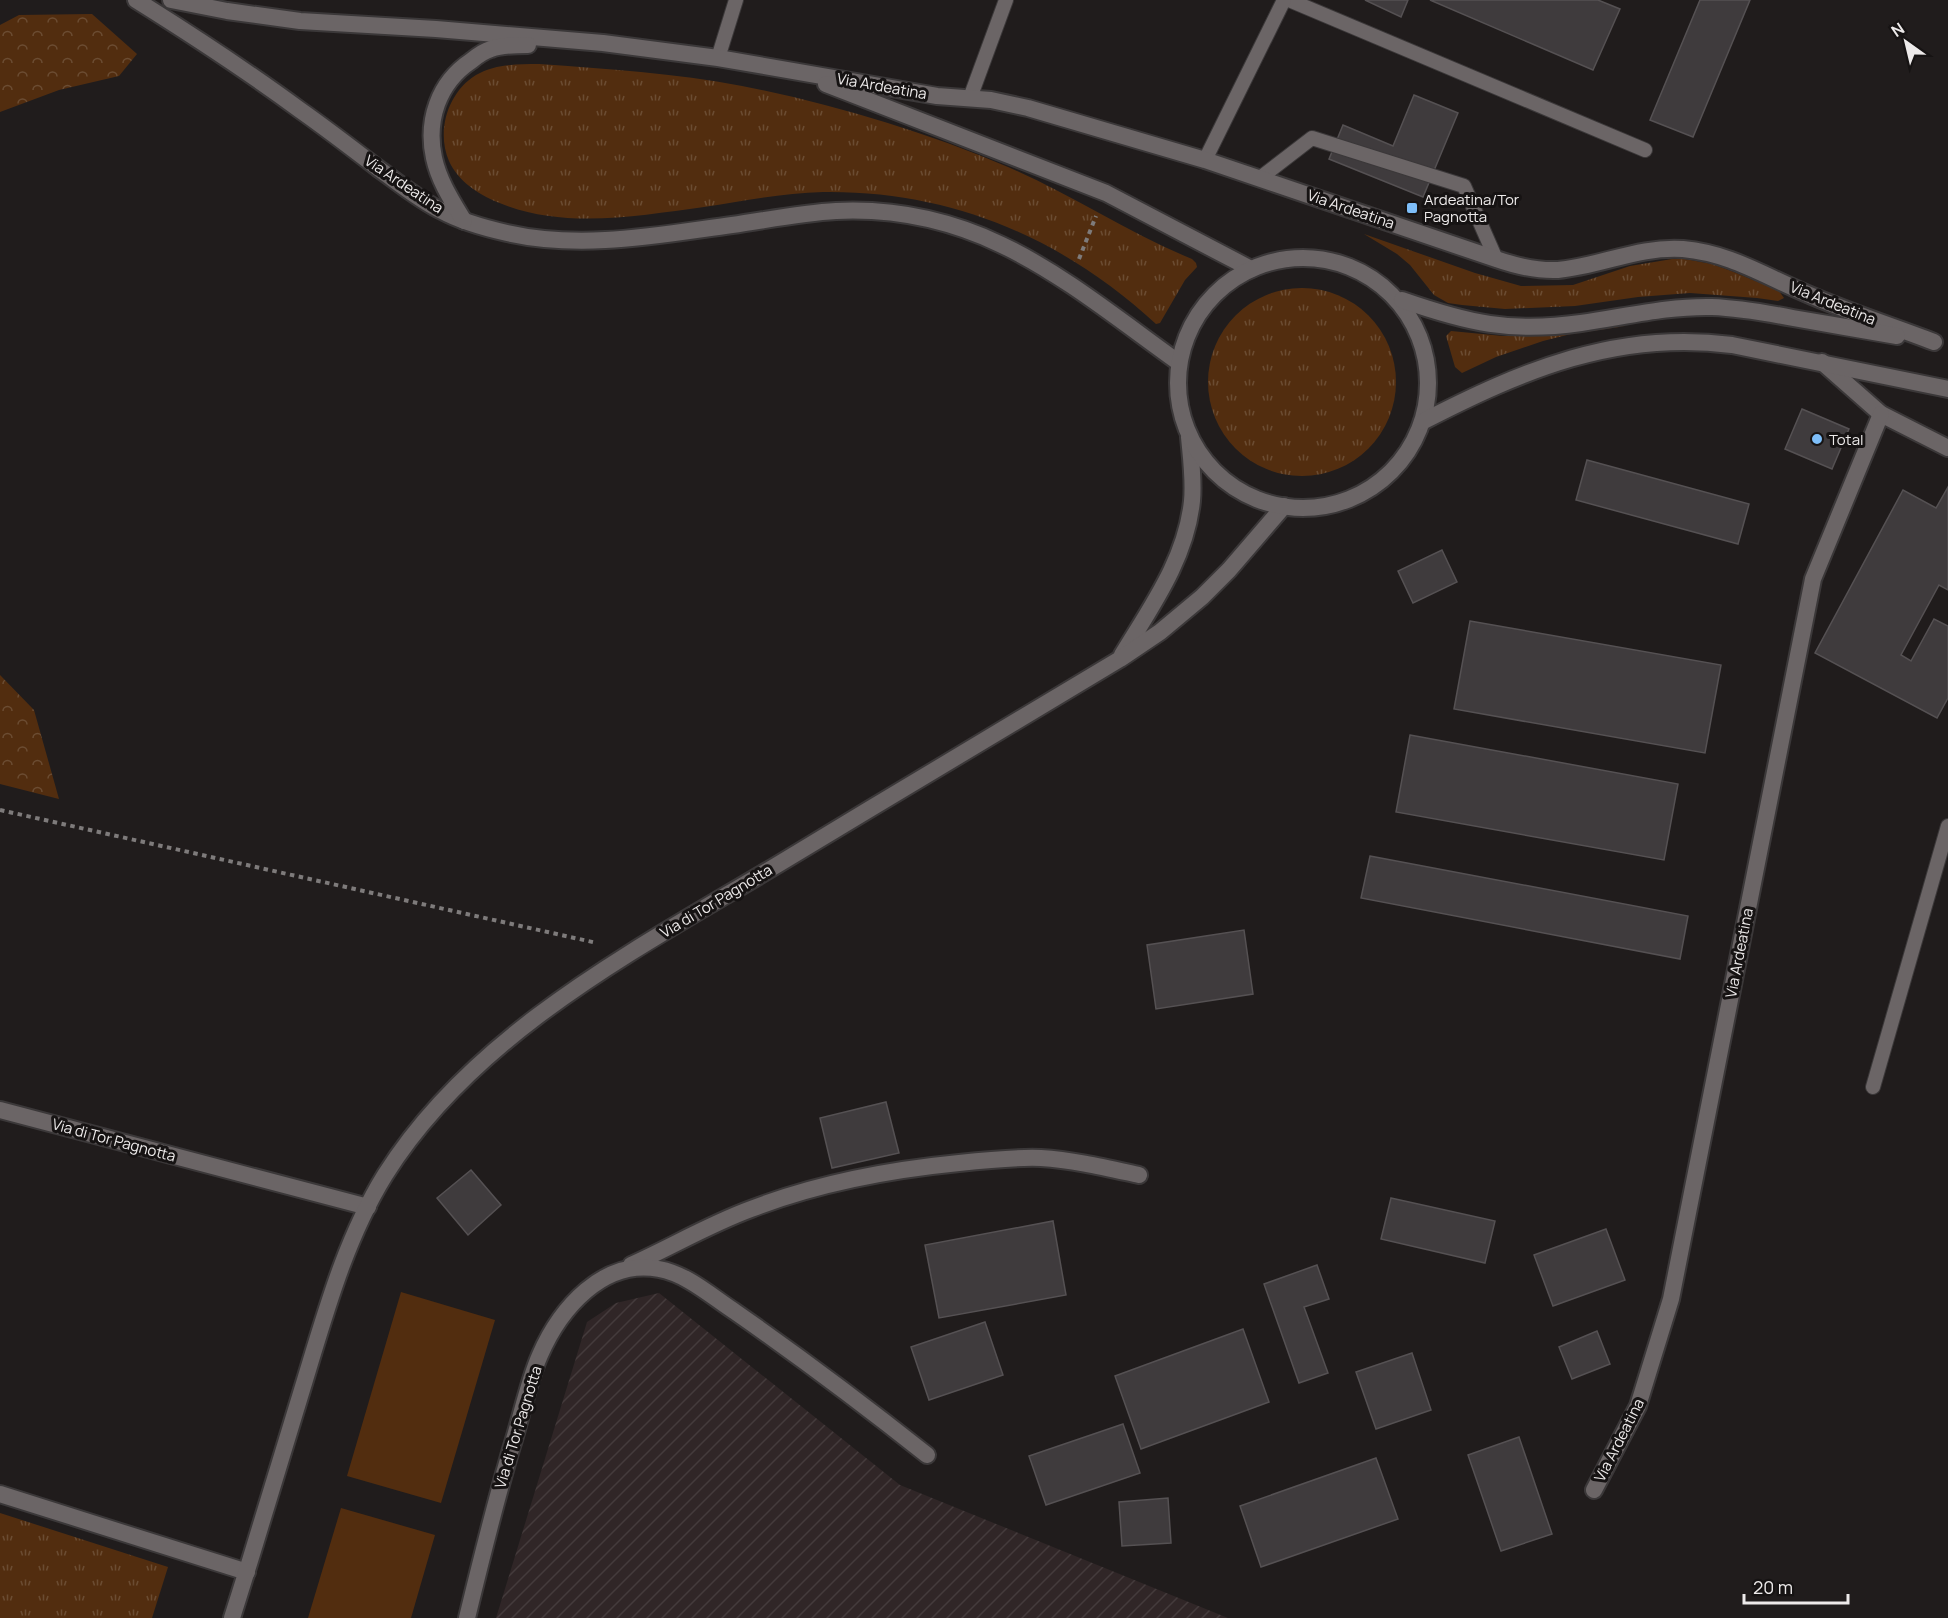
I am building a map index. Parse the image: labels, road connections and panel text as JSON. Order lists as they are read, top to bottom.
{
  "streets": {
    "main road": ["Via Ardeatina", "Via di Tor Pagnotta"]
  },
  "places": {
    "transit": ["Ardeatina/Tor Pagnotta"],
    "other": ["Total"]
  },
  "scale_bar": "20 m",
  "north": "top left"
}
